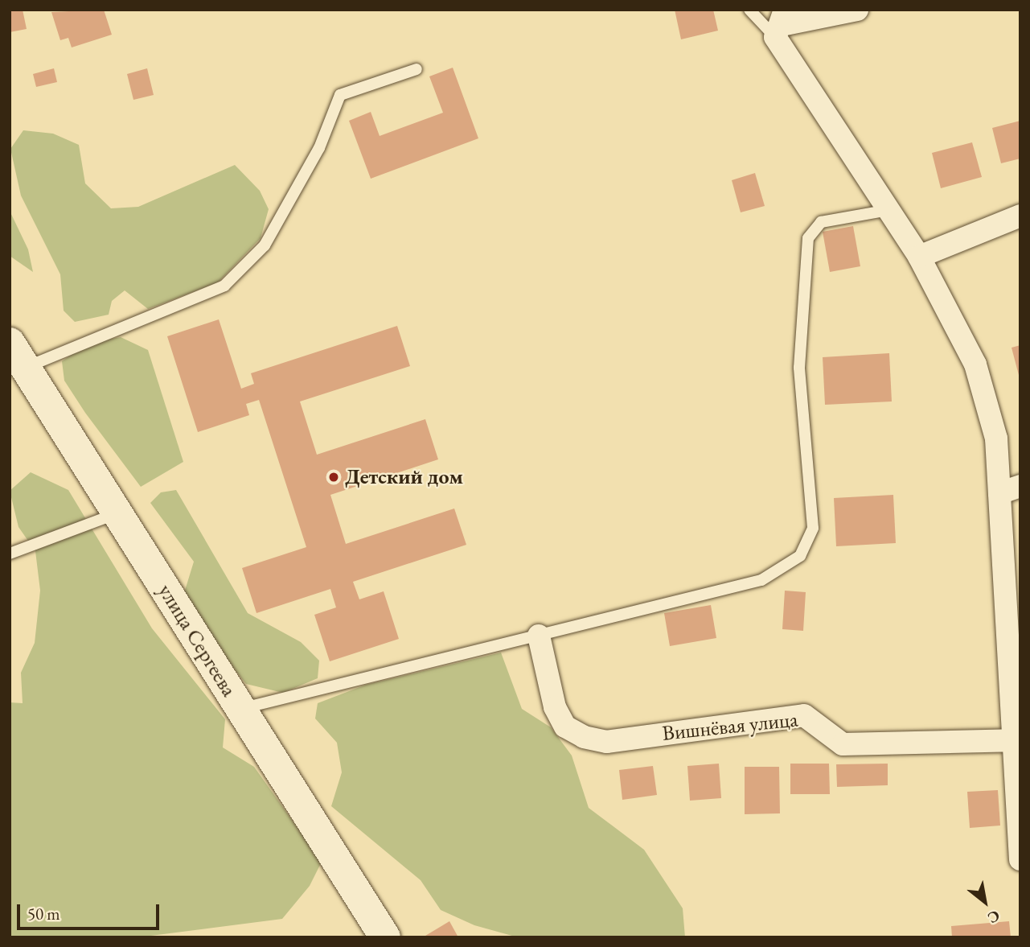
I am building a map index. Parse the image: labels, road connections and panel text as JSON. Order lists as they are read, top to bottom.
{
  "streets": {
    "main road": ["улица Сергеева"],
    "street": ["Вишнёвая улица"]
  },
  "places": ["Детский дом"],
  "scale_bar": "50 m",
  "north": "bottom right"
}
